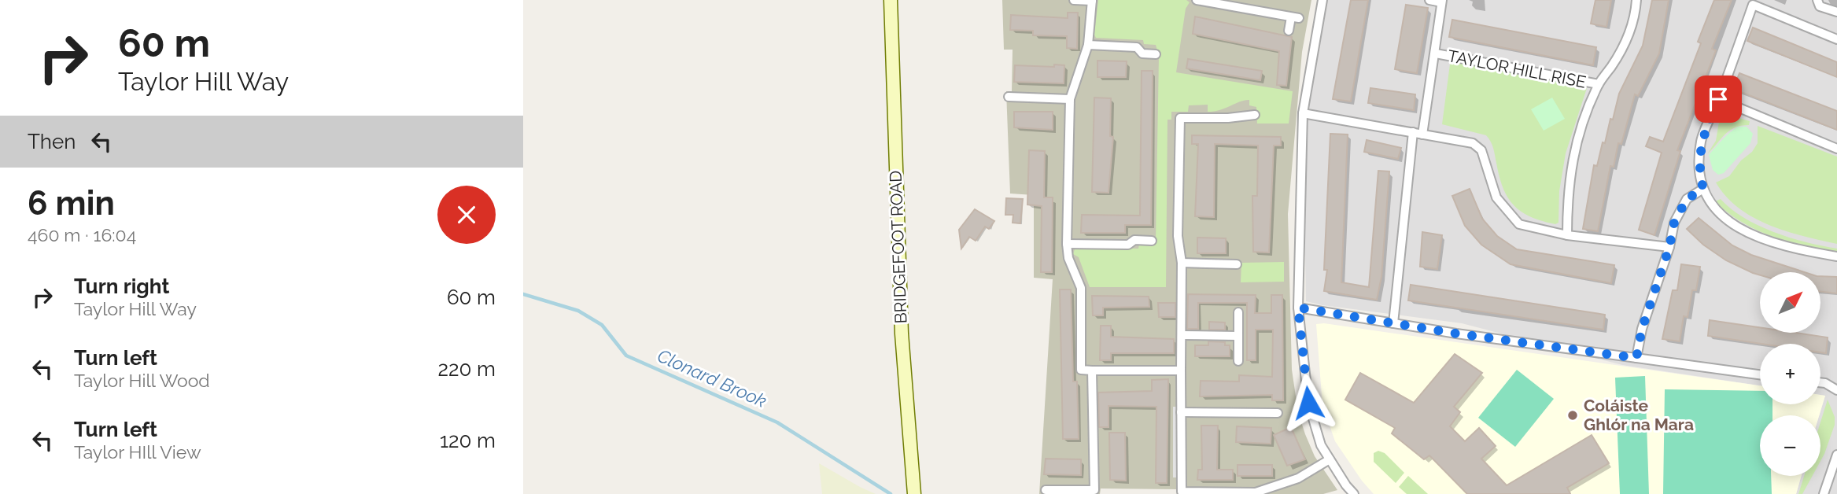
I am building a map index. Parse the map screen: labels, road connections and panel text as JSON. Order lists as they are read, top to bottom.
{
  "streets": {
    "street": ["TAYLOR HILL RISE", "BRIDGEFOOT ROAD"]
  },
  "water": ["Clonard Brook"],
  "places": ["Coláiste Ghlór na Mara"],
  "north": "top right",
  "page": {
    "turn": ["60 m", "Taylor Hill Way"],
    "then": "Then",
    "heading": ["6 min", "460 m · 16:04"],
    "list": [
      {
        "name": "Turn right",
        "note": "Taylor Hill Way",
        "value": "60 m"
      },
      {
        "name": "Turn left",
        "note": "Taylor Hill Wood",
        "value": "220 m"
      },
      {
        "name": "Turn left",
        "note": "Taylor HIll View",
        "value": "120 m"
      }
    ],
    "map_buttons": ["+", "−"]
  }
}
